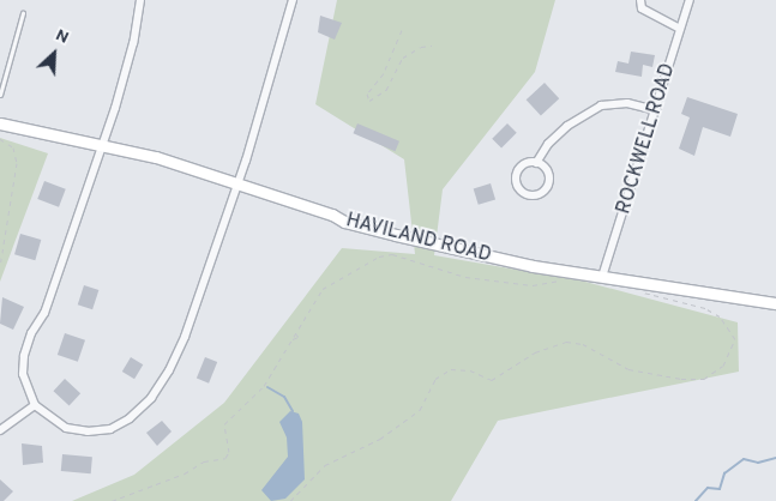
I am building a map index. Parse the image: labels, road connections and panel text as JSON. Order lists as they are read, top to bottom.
{
  "streets": {
    "street": ["ROCKWELL ROAD", "HAVILAND ROAD"]
  },
  "crossings": [
    ["ROCKWELL ROAD", "HAVILAND ROAD"]
  ],
  "north": "top right"
}
